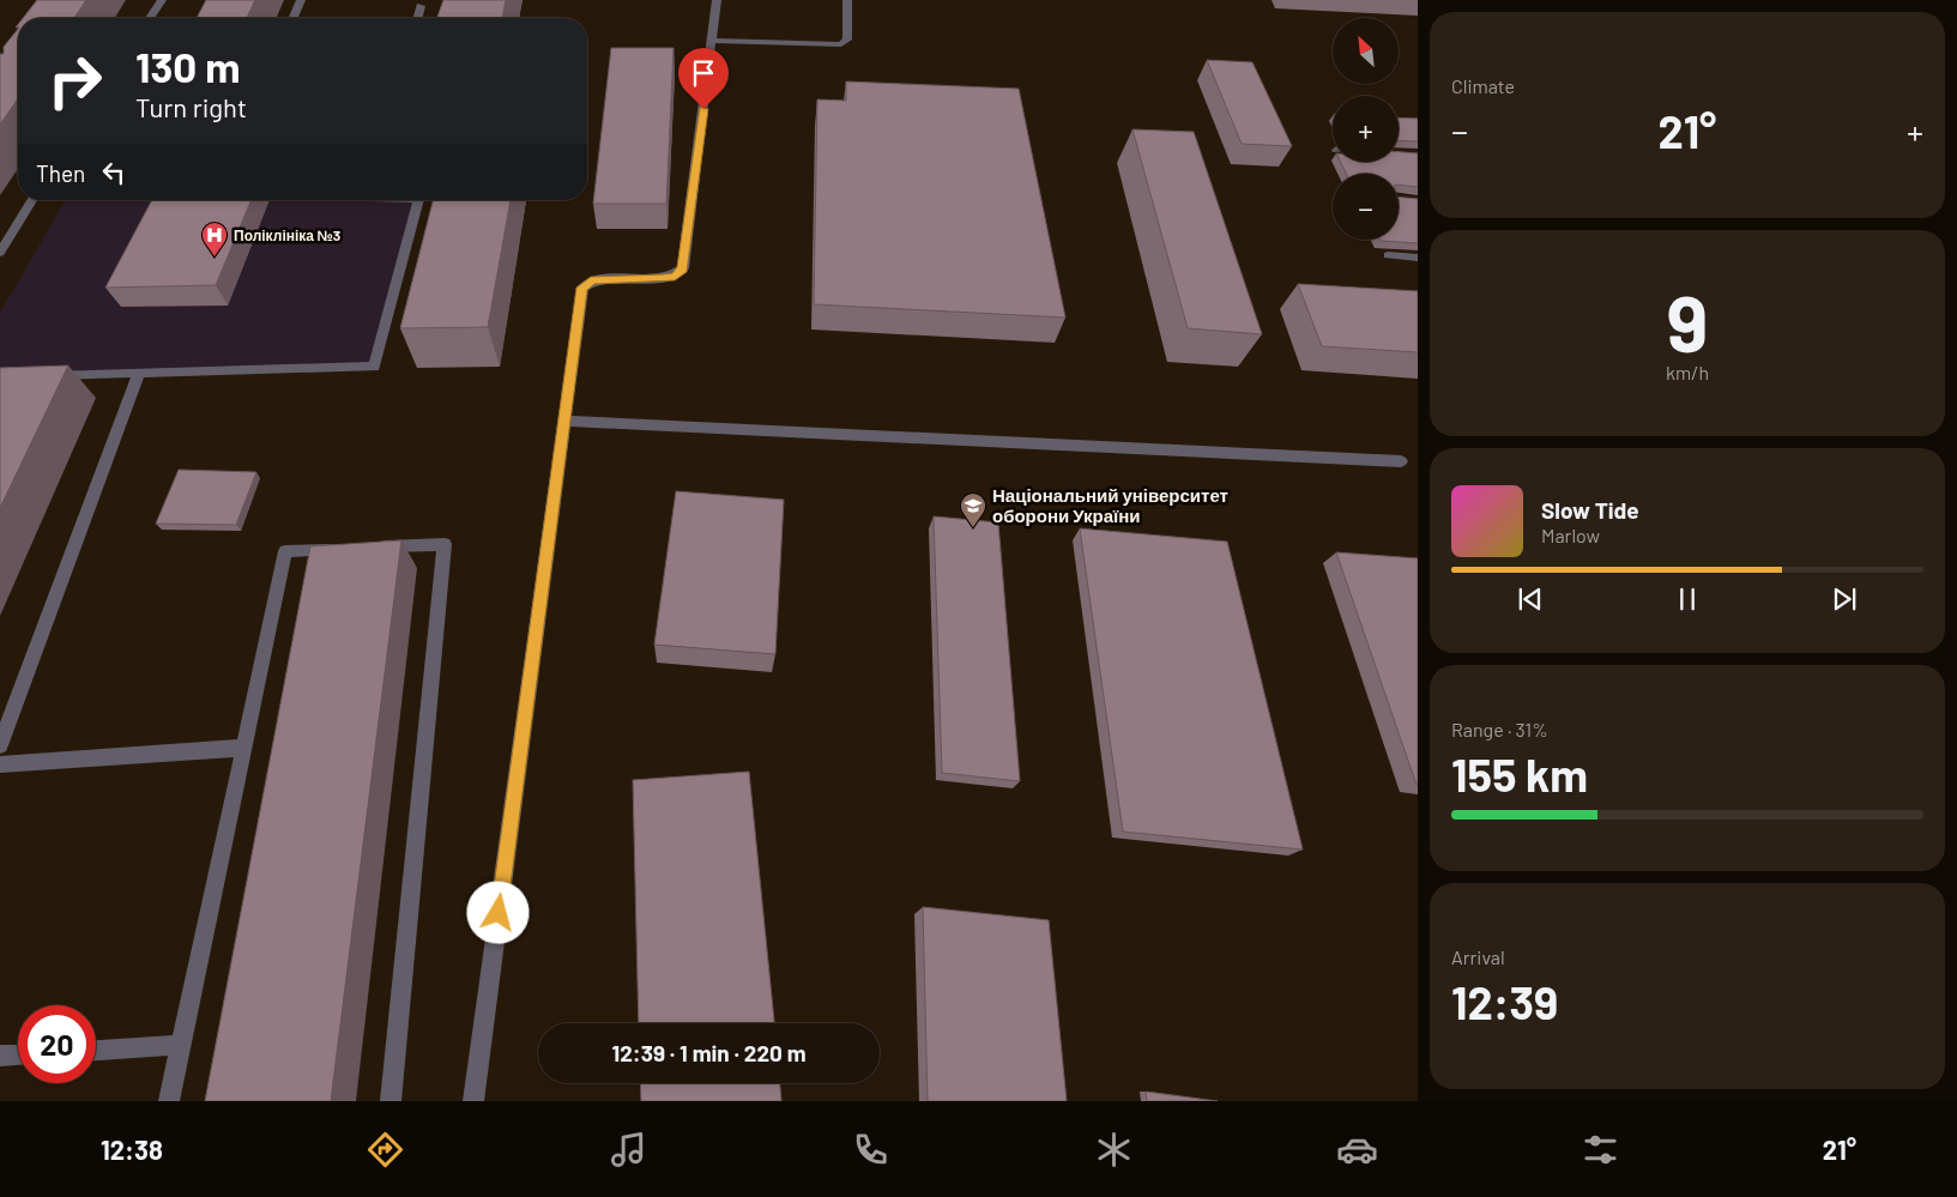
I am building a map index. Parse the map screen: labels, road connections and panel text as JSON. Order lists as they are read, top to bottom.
{
  "places": {
    "hospital": ["Поліклініка №3"],
    "school or university": ["Національний університет оборони України"]
  },
  "north": "top left",
  "page": {
    "tile": [
      "Climate",
      ["9", "km/h"],
      ["Range · 31%", "155 km"],
      ["Arrival", "12:39"]
    ],
    "map_buttons": ["+", "−"],
    "turn": ["130 m", "Turn right"],
    "heat": ["−", "21°", "+"],
    "then": "Then",
    "song": ["Slow Tide", "Marlow"],
    "limit": "20",
    "trip": "12:39 · 1 min · 220 m",
    "tabs": ["12:38", "21°"]
  }
}
